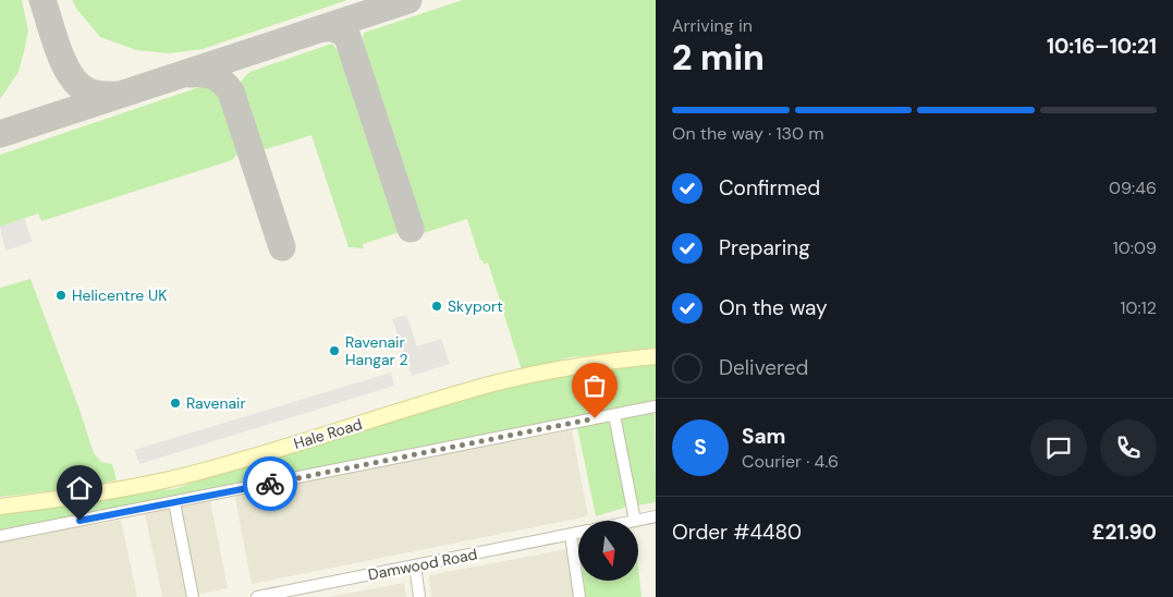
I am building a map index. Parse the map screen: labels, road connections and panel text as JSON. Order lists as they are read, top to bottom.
{
  "streets": {
    "street": ["Hale Road", "Damwood Road"]
  },
  "places": [
    "Helicentre UK",
    "Skyport",
    "Ravenair Hangar 2",
    "Ravenair"
  ],
  "north": "bottom",
  "page": {
    "heading": ["2 min", "Arriving in", "10:16–10:21"],
    "panel": [
      "Sam",
      "Courier · 4.6",
      "Order #4480",
      "£21.90"
    ],
    "bar": "On the way · 130 m",
    "list": [
      ["Confirmed", "09:46"],
      ["Preparing", "10:09"],
      ["On the way", "10:12"],
      "Delivered"
    ],
    "round": "S"
  }
}
